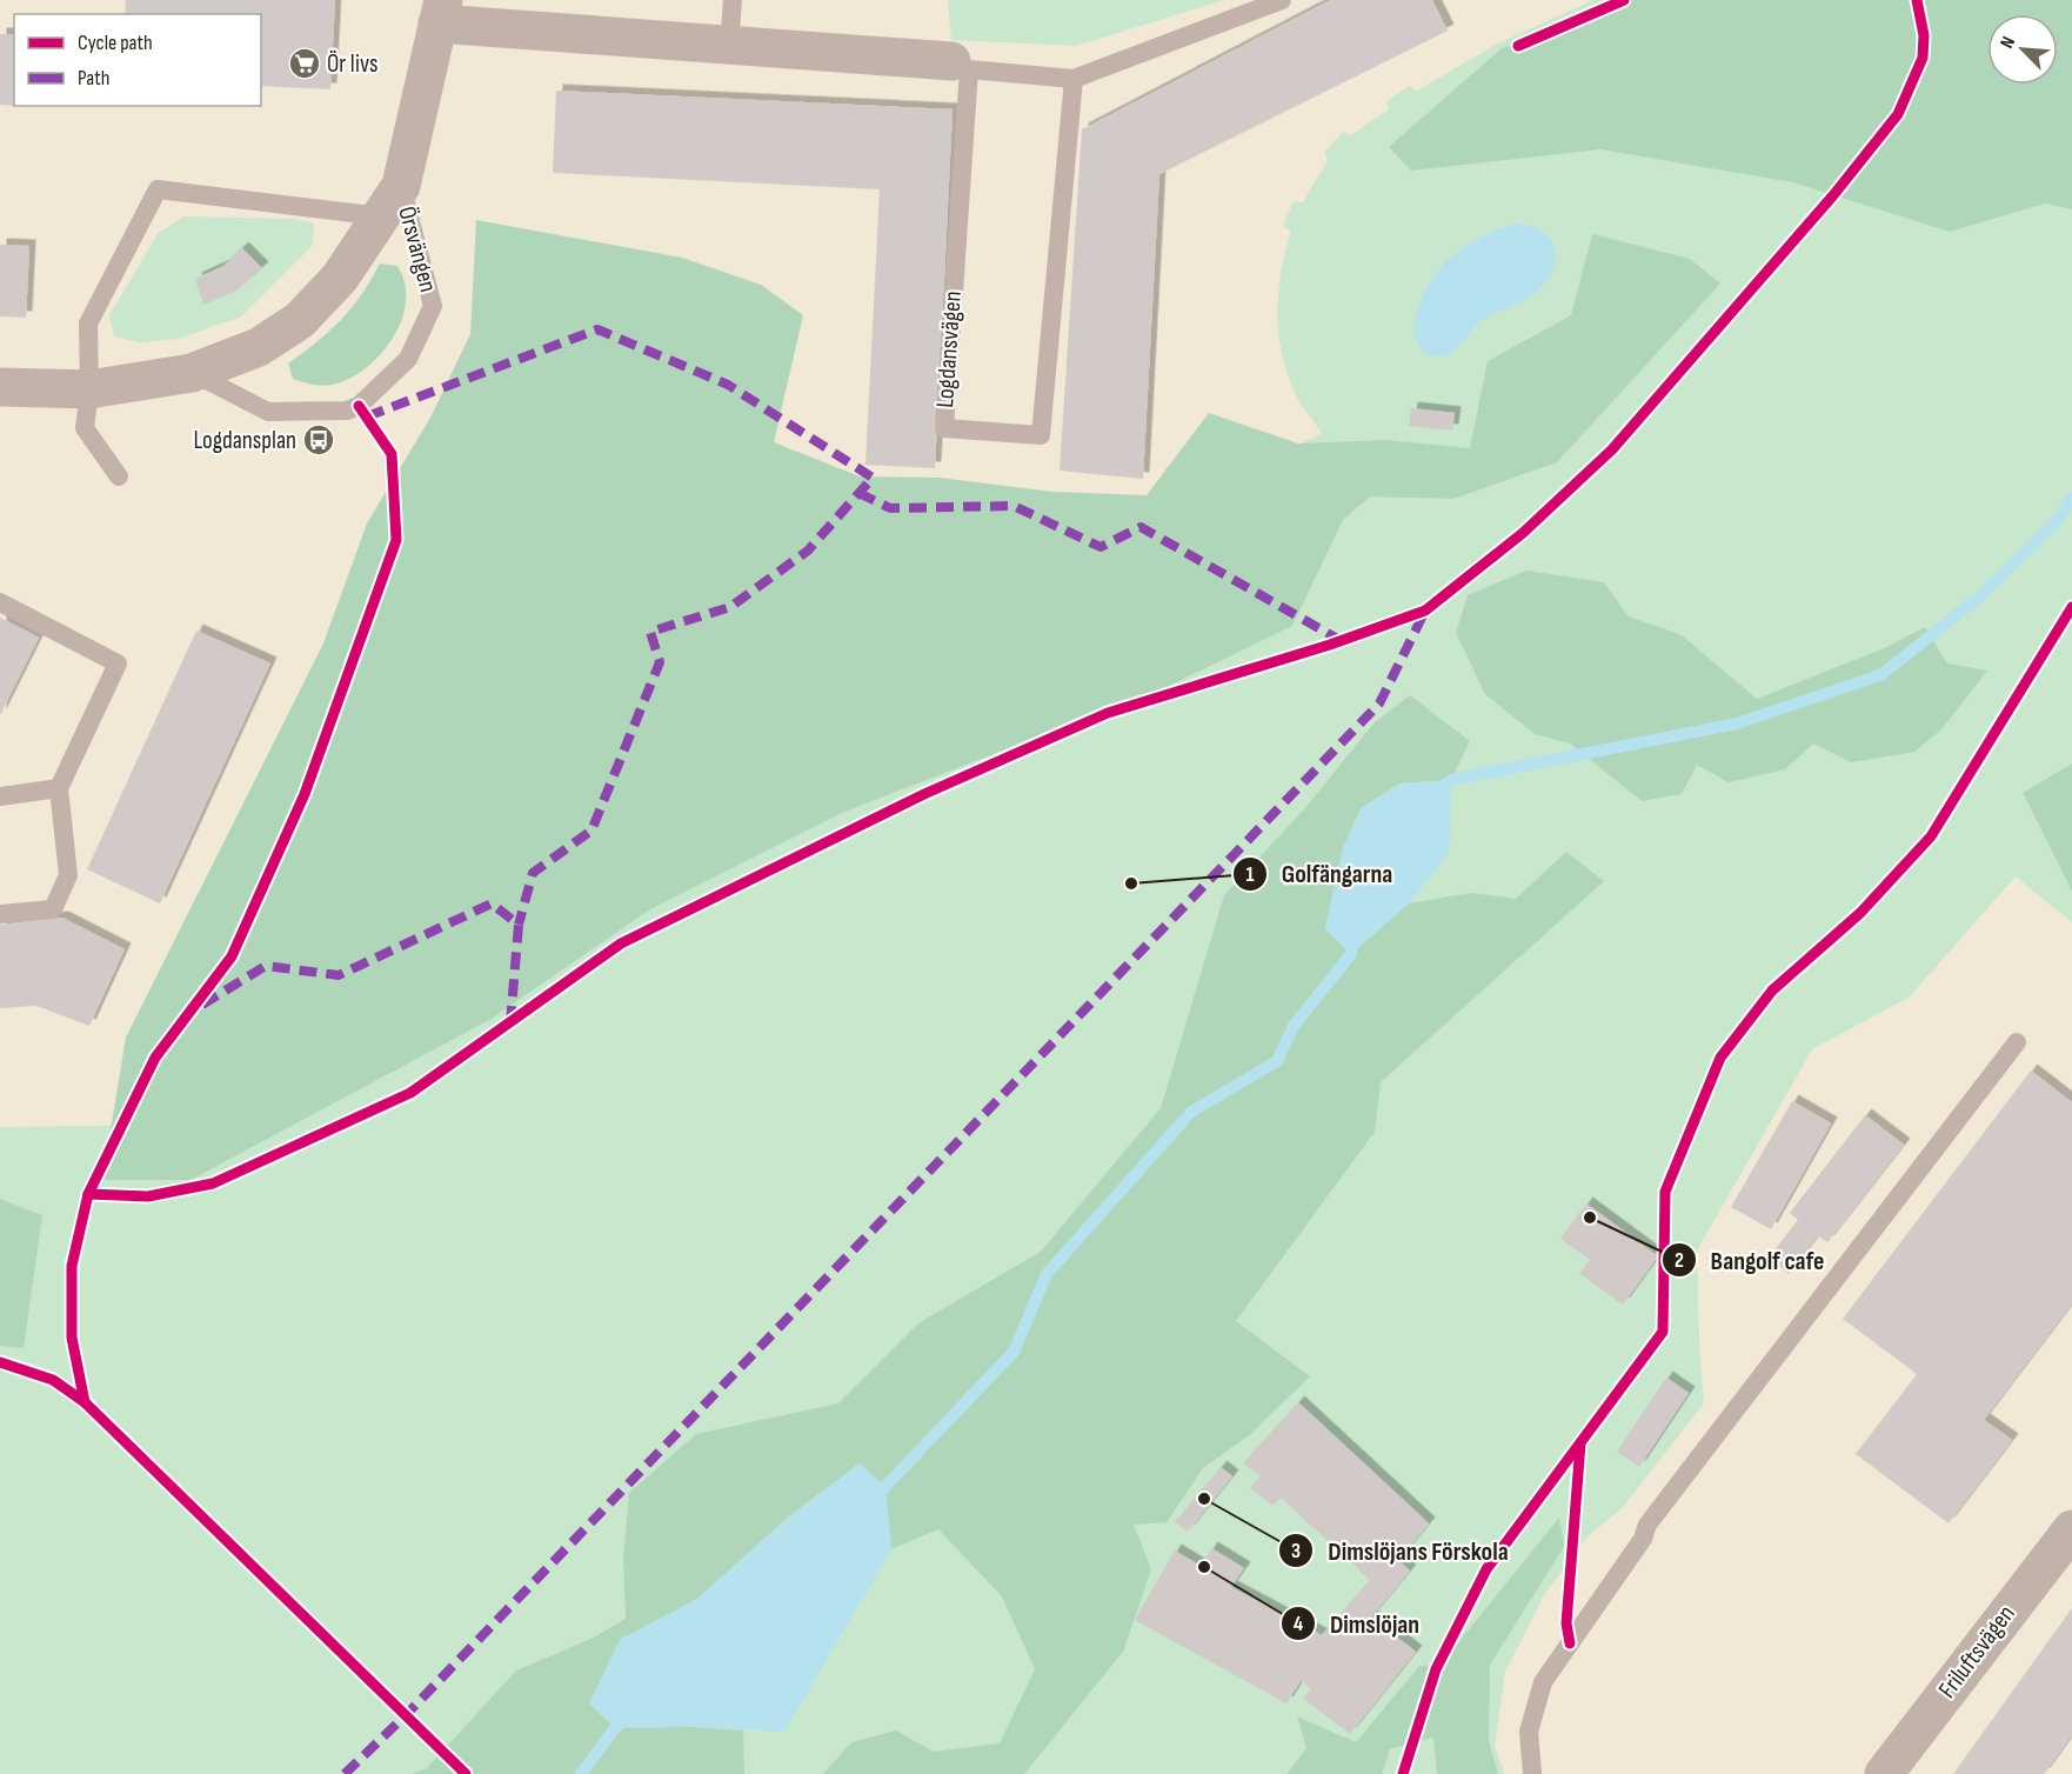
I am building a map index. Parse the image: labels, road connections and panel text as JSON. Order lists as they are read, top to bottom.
{
  "streets": {
    "street": ["Örsvängen", "Friluftsvägen"],
    "lane": ["Logdansvägen"]
  },
  "places": {
    "supermarket": ["Ör livs"],
    "bus stop": ["Logdansplan"],
    "other": [
      "Golfängarna",
      "Bangolf cafe",
      "Dimslöjans Förskola",
      "Dimslöjan"
    ]
  },
  "legend": ["Cycle path", "Path"],
  "north": "top left"
}
